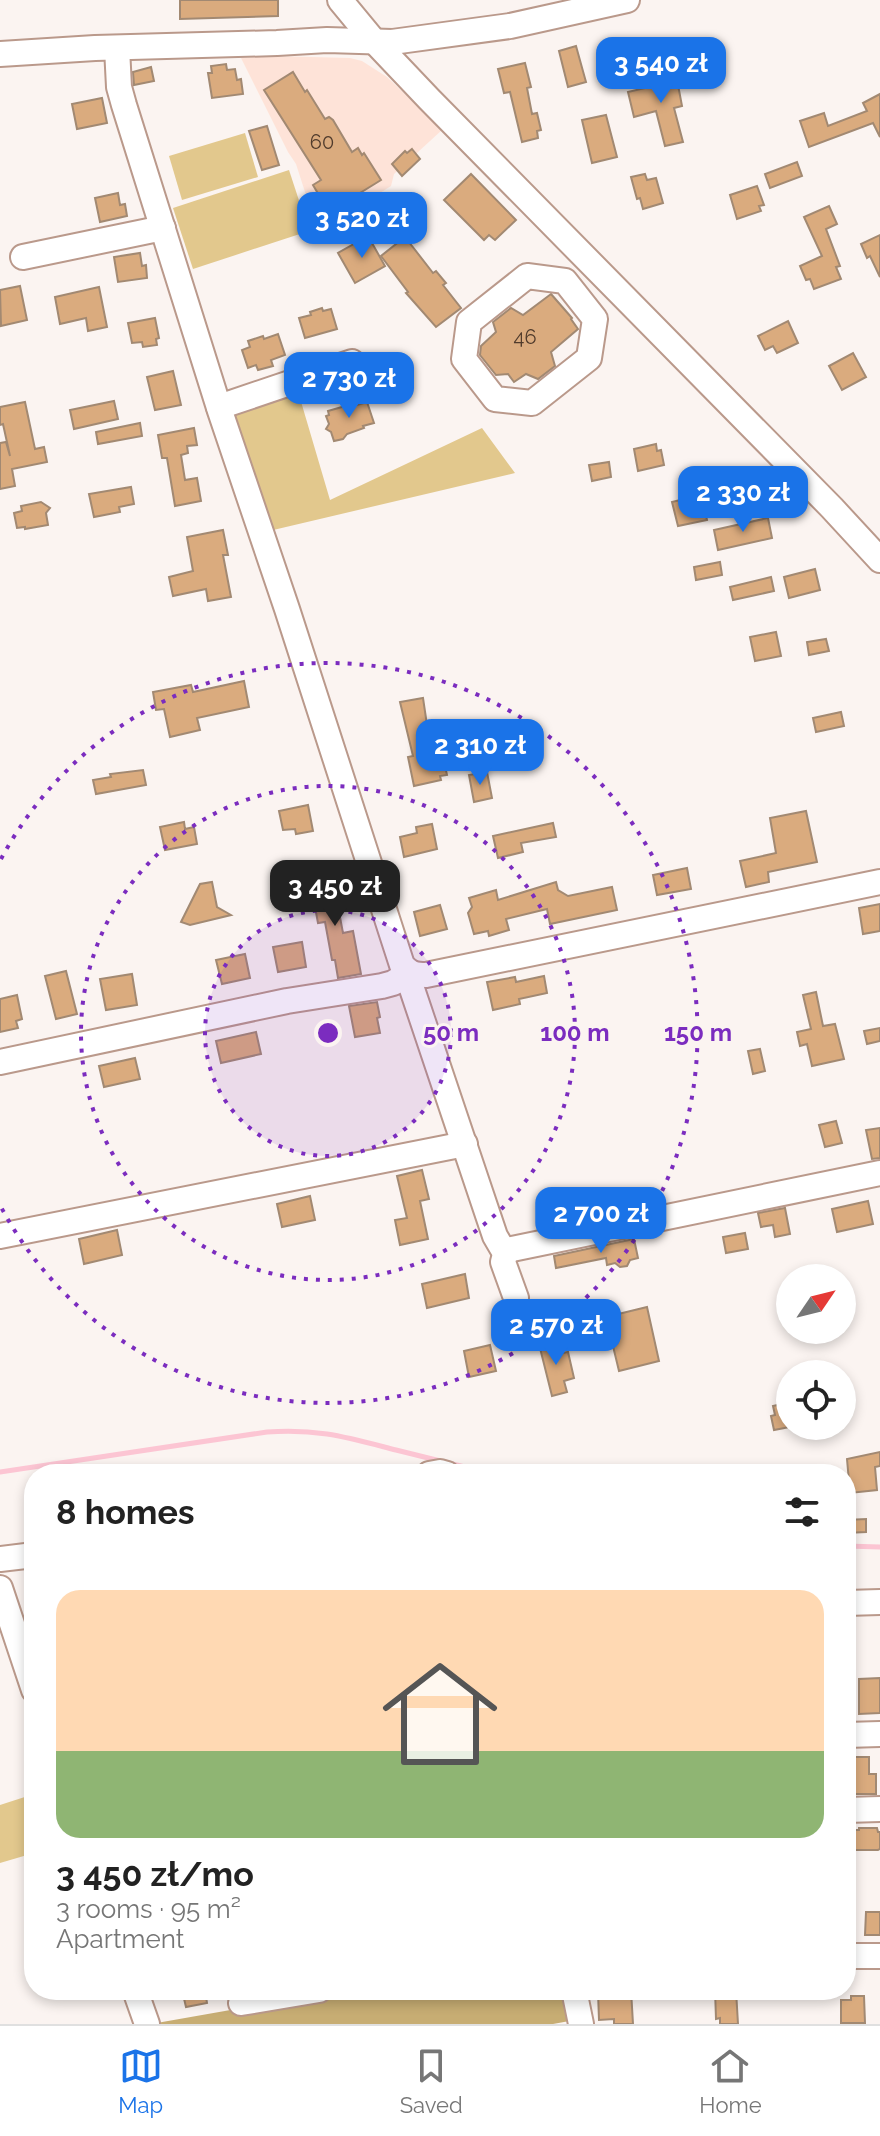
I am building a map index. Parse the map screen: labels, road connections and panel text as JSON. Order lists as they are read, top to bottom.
{
  "house_numbers": ["60", "46"],
  "north": "top right",
  "page": {
    "price": [
      "3 540 zł",
      "3 520 zł",
      "2 730 zł",
      "2 330 zł",
      "2 310 zł",
      "3 450 zł",
      "2 700 zł",
      "2 570 zł"
    ],
    "heading": "8 homes",
    "list": [
      {
        "name": "3 450 zł/mo",
        "note": "3 rooms · 95 m² · Apartment"
      }
    ],
    "tabs": ["Map", "Saved", "Home"]
  },
  "rings": ["50 m", "100 m", "150 m"]
}
